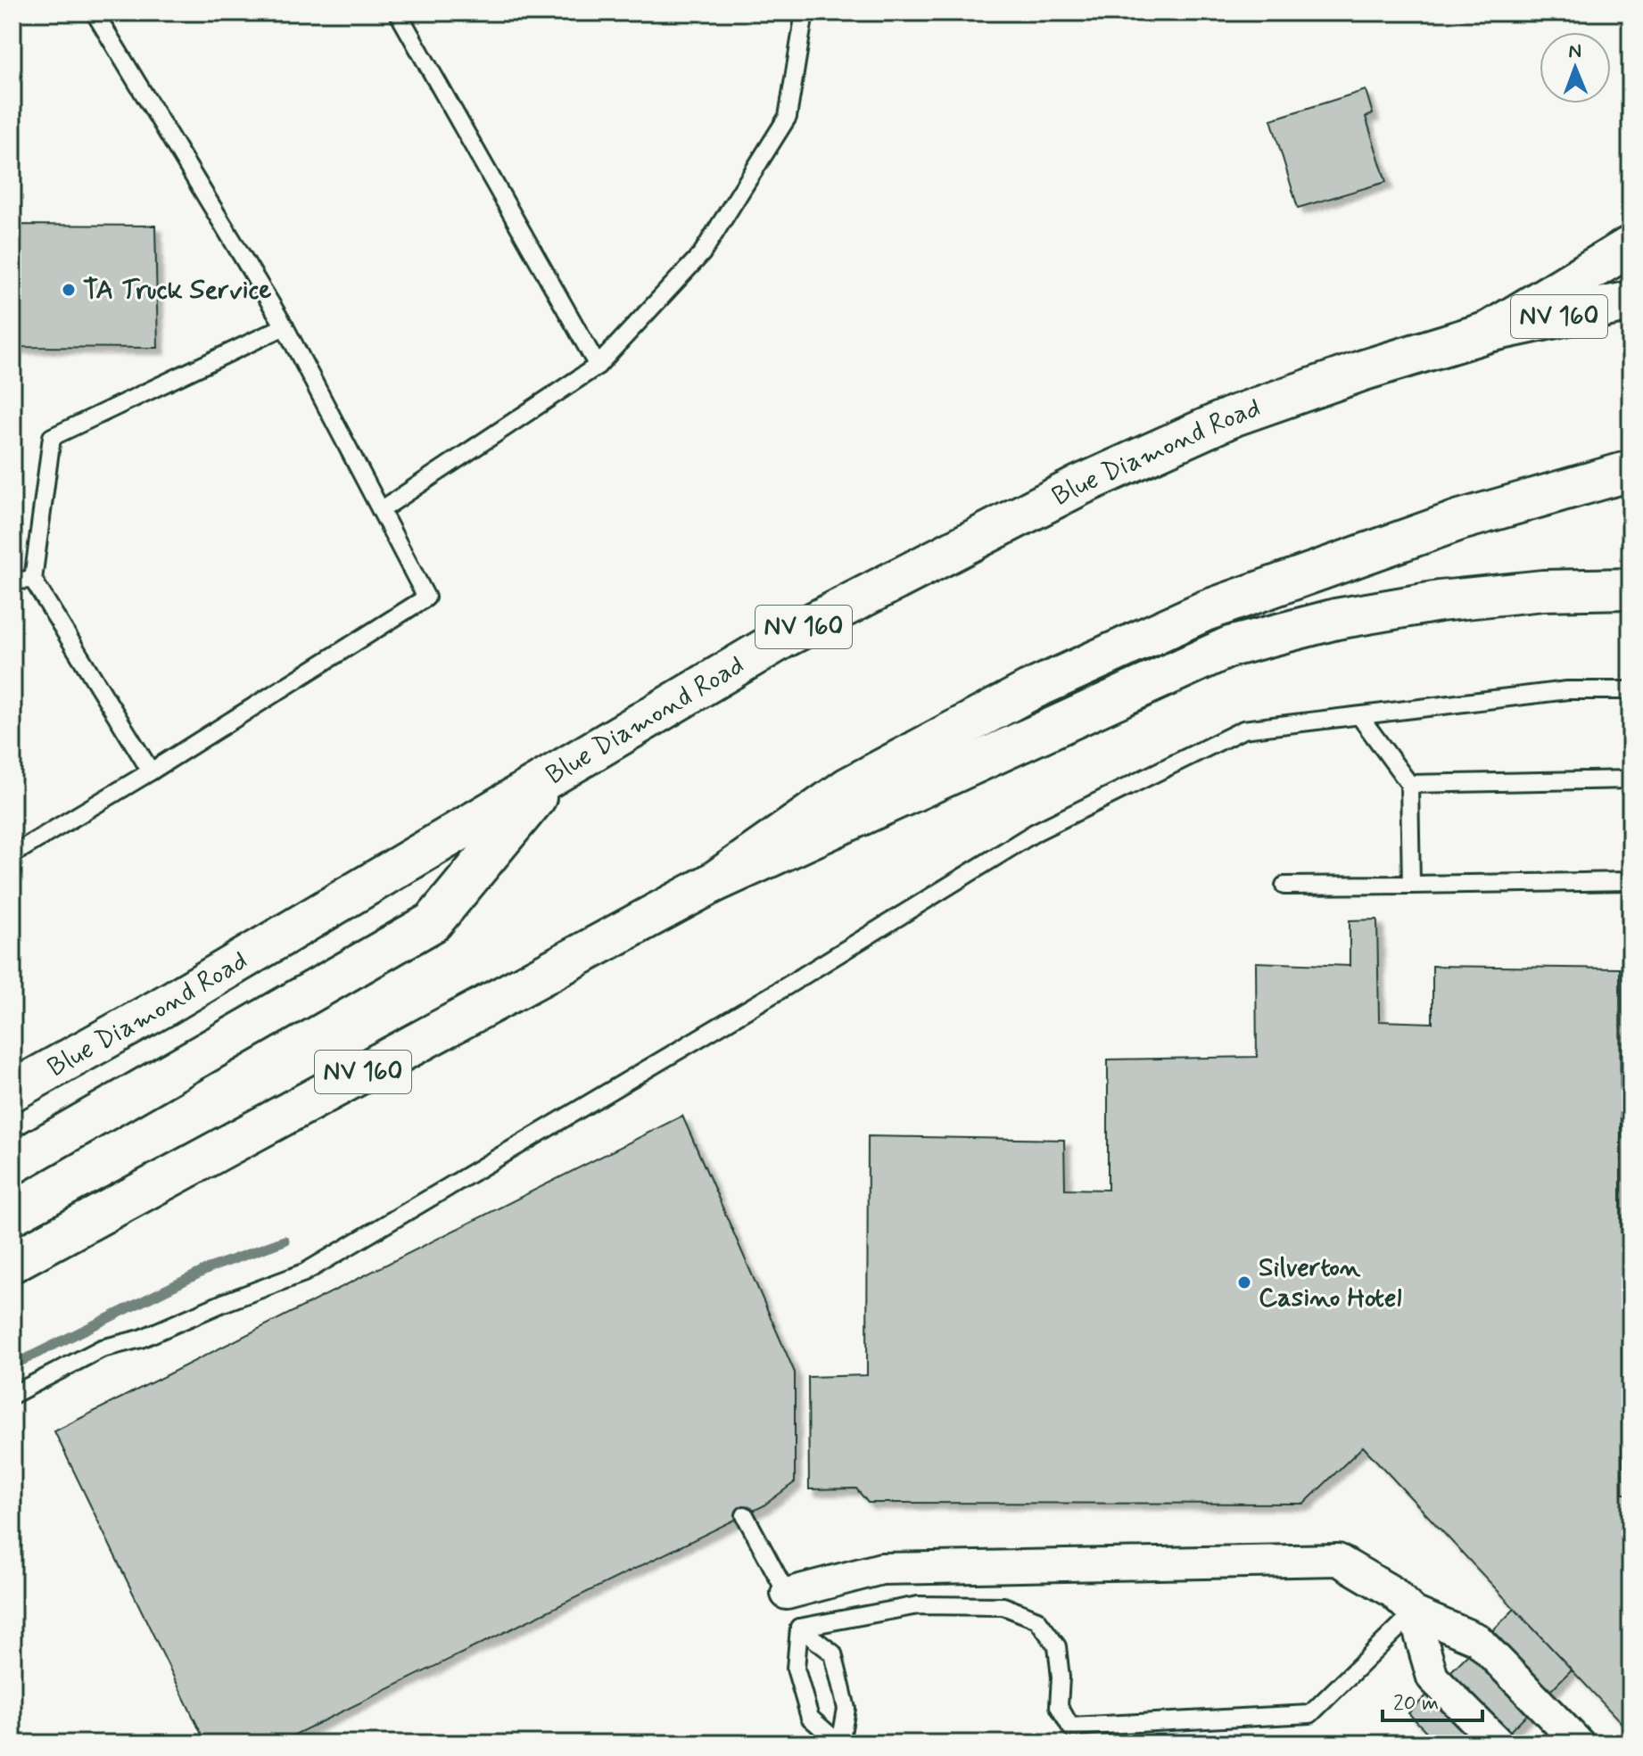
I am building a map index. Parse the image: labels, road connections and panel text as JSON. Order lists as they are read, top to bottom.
{
  "streets": {
    "highway": ["NV 160", "Blue Diamond Road"]
  },
  "places": ["TA Truck Service", "Silverton Casino Hotel"],
  "scale_bar": "20 m",
  "north": "top"
}
